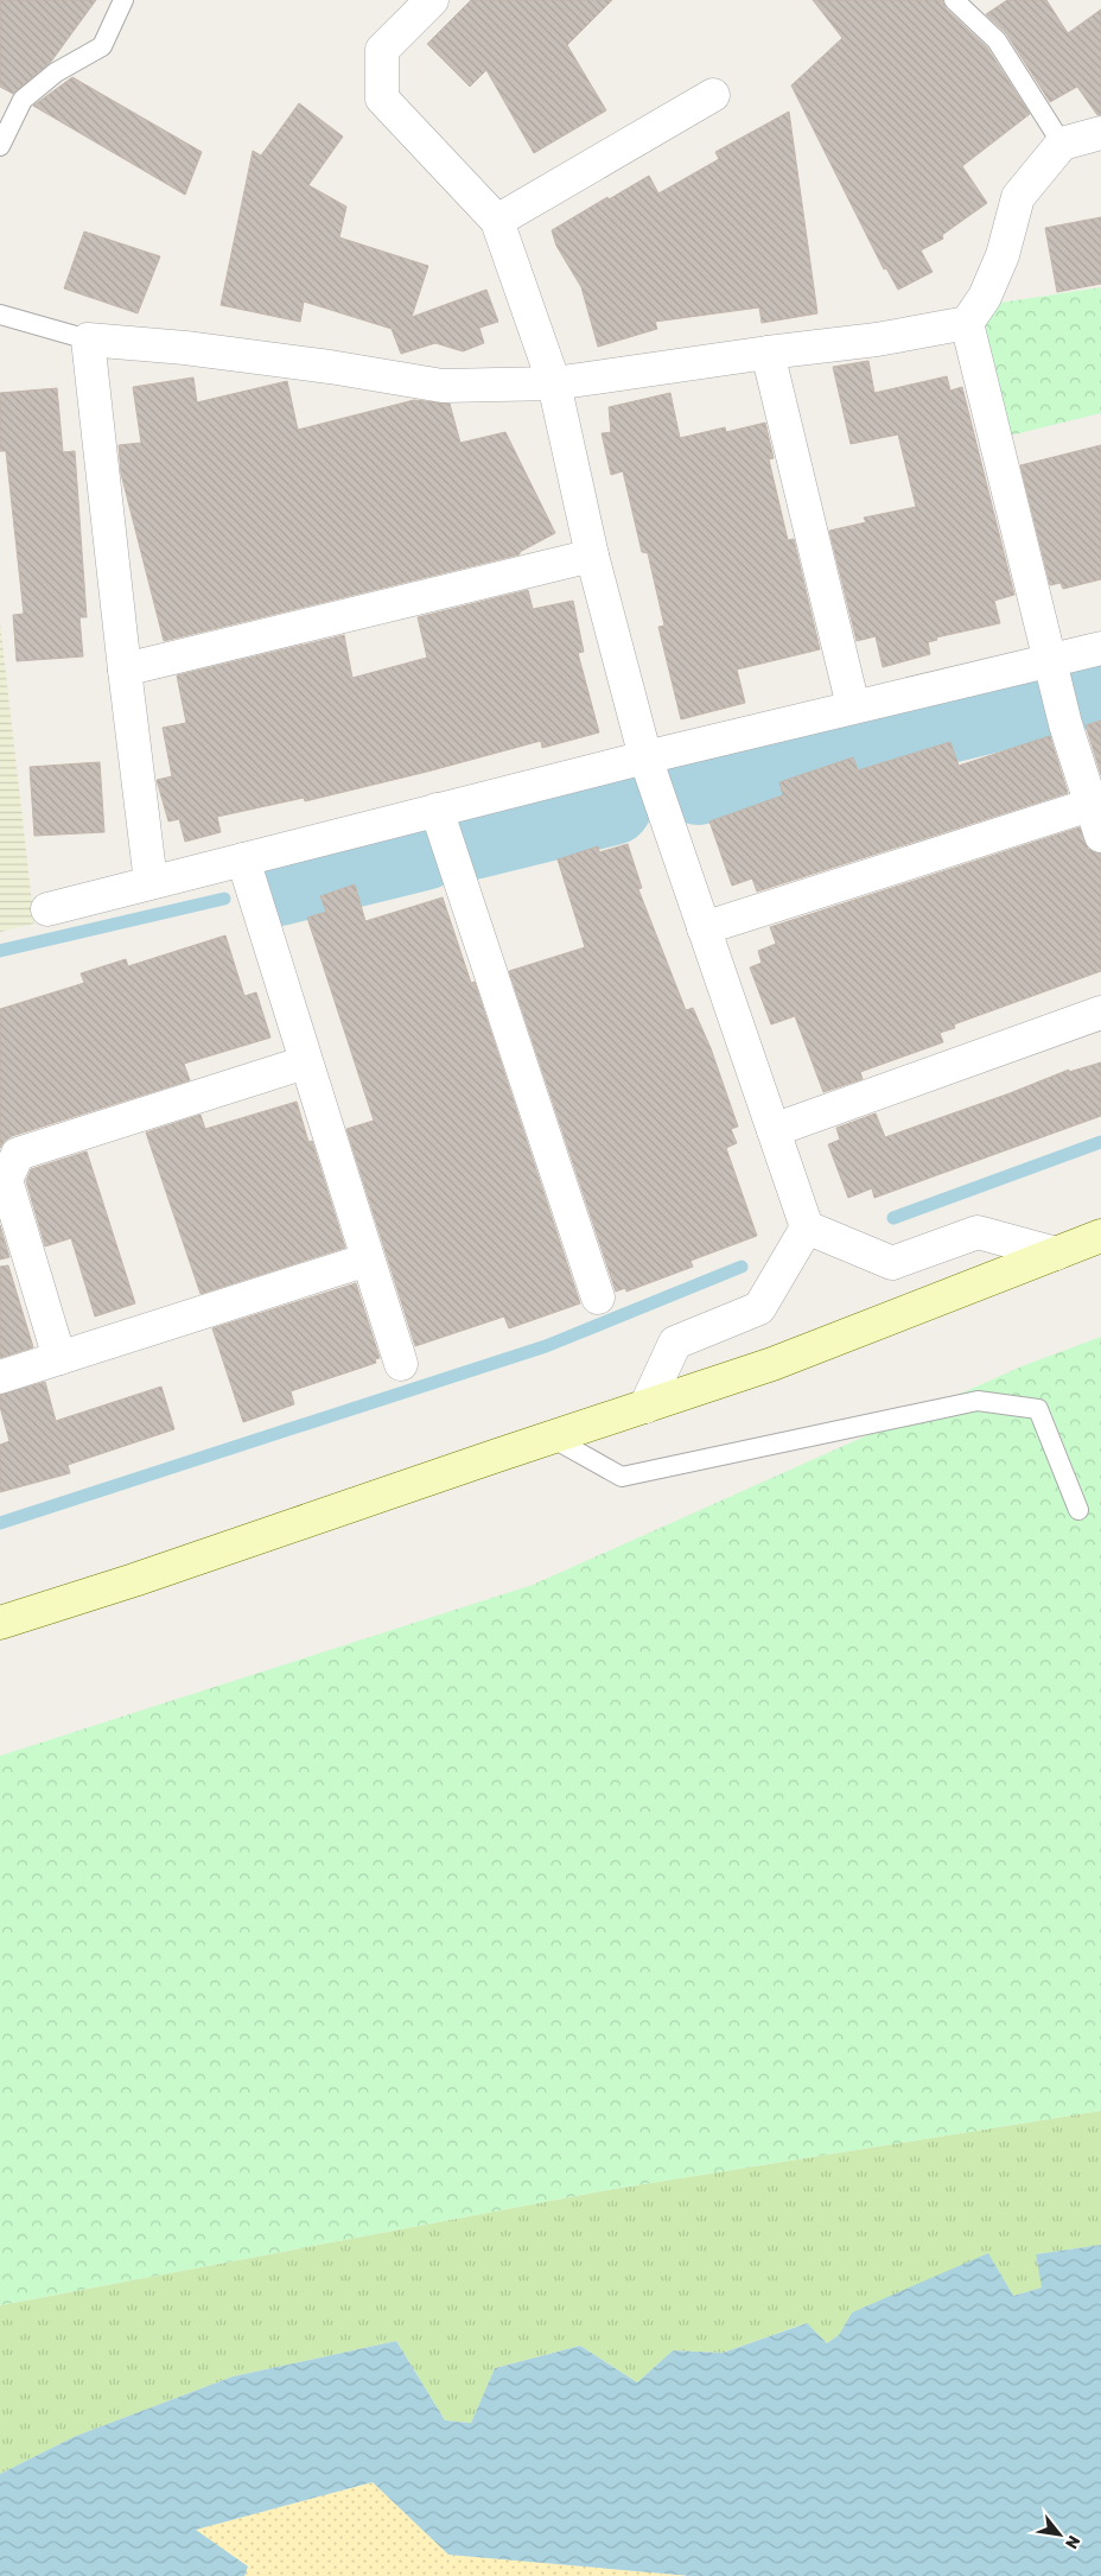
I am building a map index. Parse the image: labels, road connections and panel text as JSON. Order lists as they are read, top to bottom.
{
  "north": "bottom right"
}
